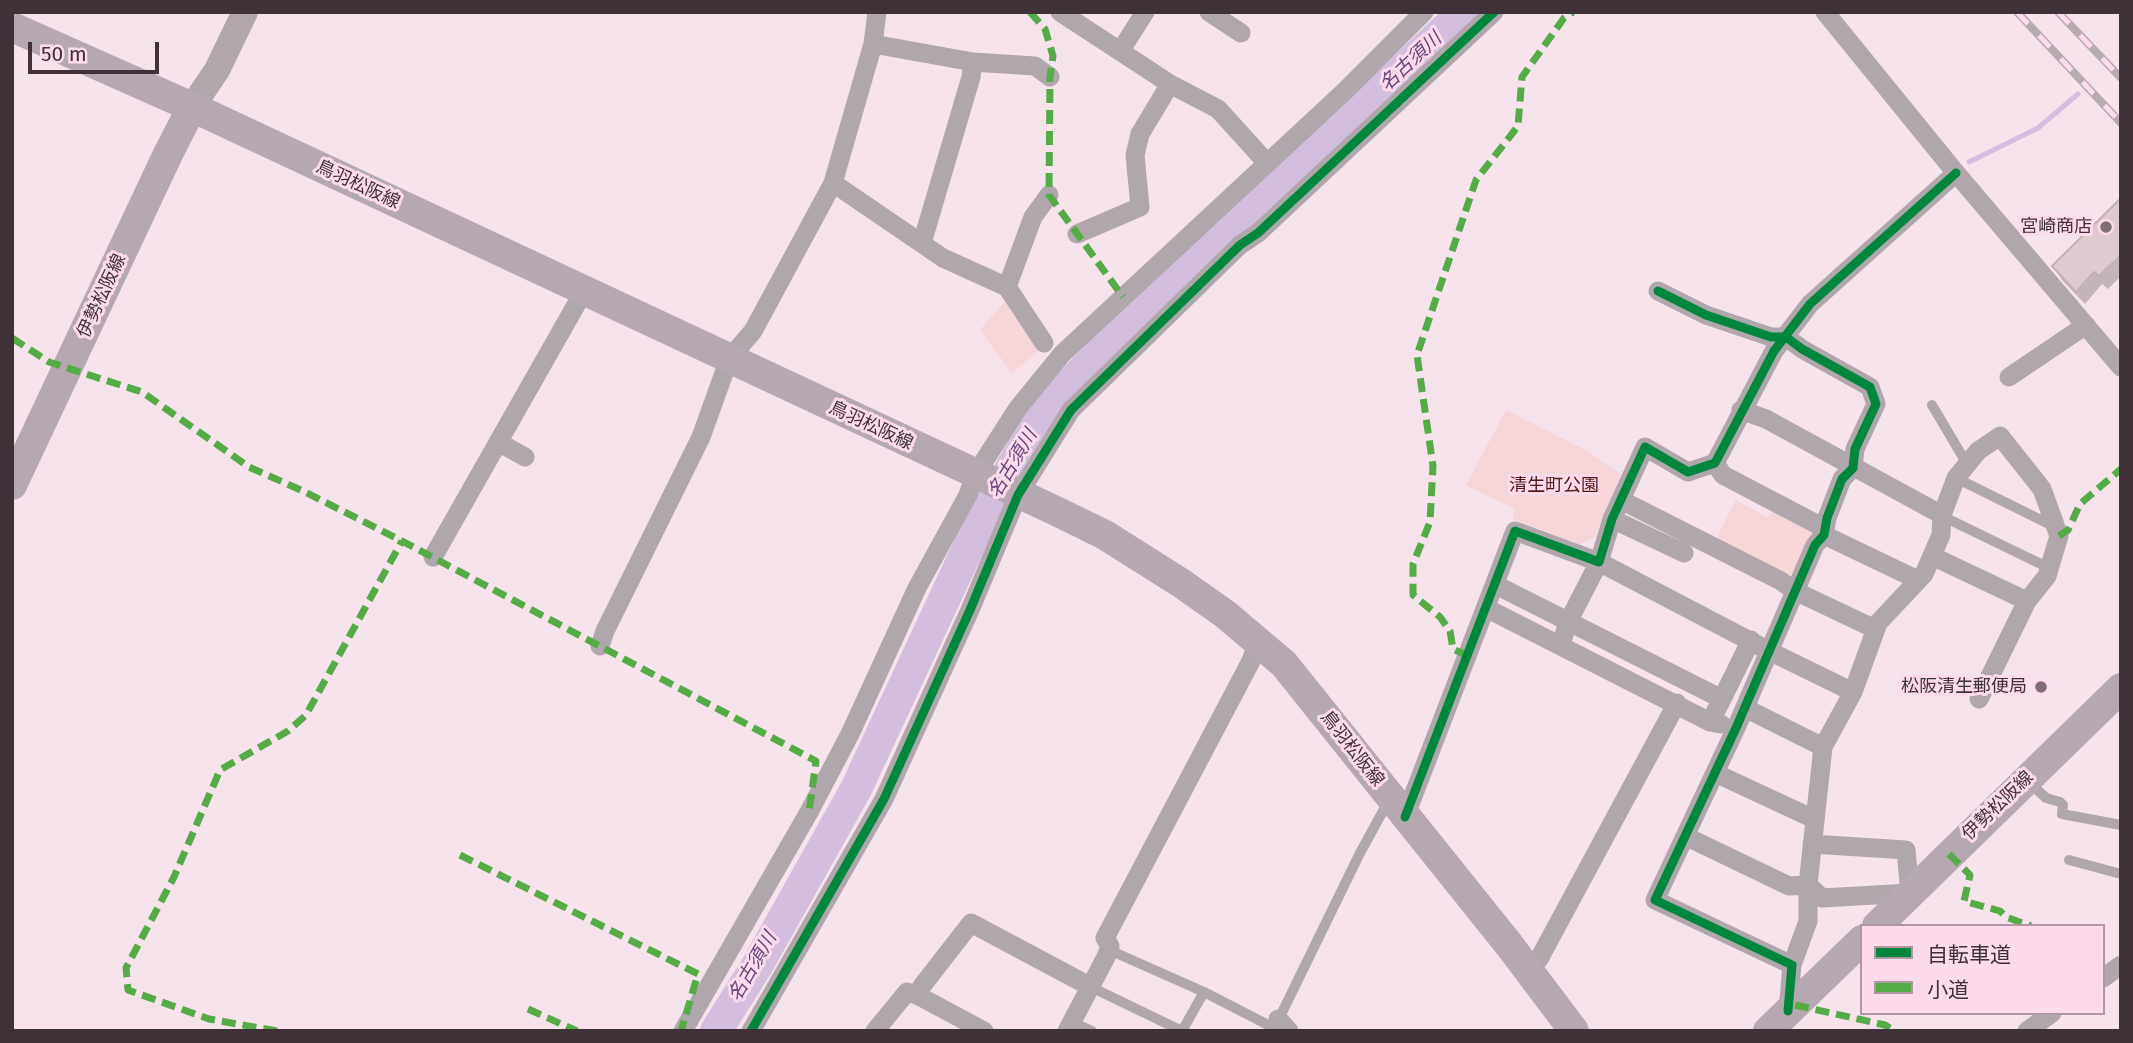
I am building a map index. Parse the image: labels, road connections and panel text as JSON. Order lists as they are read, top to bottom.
{
  "streets": {
    "main road": ["鳥羽松阪線", "伊勢松阪線"]
  },
  "crossings": [
    ["鳥羽松阪線", "伊勢松阪線"]
  ],
  "water": ["名古須川"],
  "parks": ["清生町公園"],
  "places": ["宮崎商店", "松阪清生郵便局"],
  "legend": ["自転車道", "小道"],
  "scale_bar": "50 m"
}
